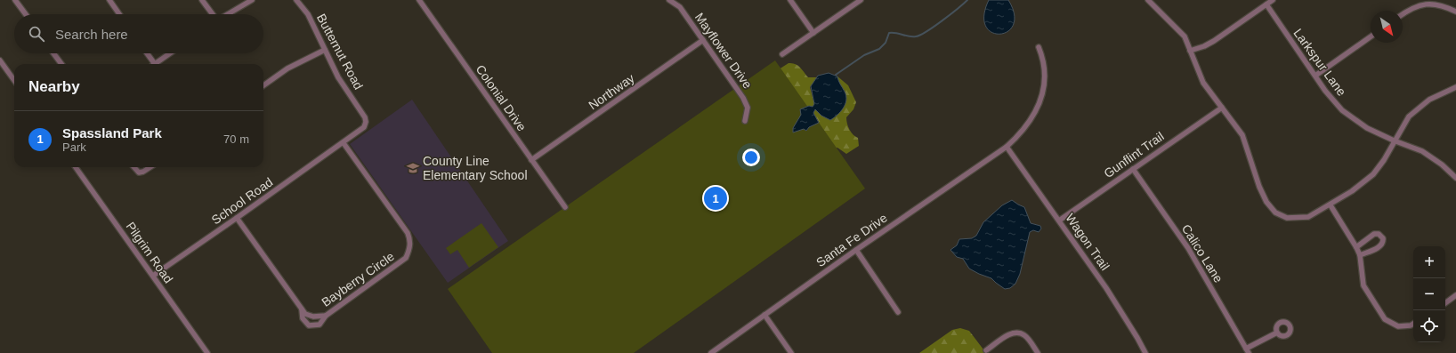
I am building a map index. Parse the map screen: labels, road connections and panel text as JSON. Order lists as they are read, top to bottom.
{
  "streets": {
    "street": [
      "Mayflower Drive",
      "Butternut Road",
      "Larkspur Lane",
      "Northway",
      "Colonial Drive",
      "Gunflint Trail",
      "School Road",
      "Santa Fe Drive",
      "Wagon Trail",
      "Pilgrim Road",
      "Calico Lane",
      "Bayberry Circle"
    ]
  },
  "crossings": [
    ["Mayflower Drive", "Northway"],
    ["Butternut Road", "School Road"],
    ["Butternut Road", "Bayberry Circle"],
    ["Northway", "Colonial Drive"],
    ["Gunflint Trail", "Wagon Trail"],
    ["Gunflint Trail", "Calico Lane"],
    ["School Road", "Pilgrim Road"],
    ["School Road", "Bayberry Circle"],
    ["Santa Fe Drive", "Wagon Trail"]
  ],
  "places": {
    "school or university": ["County Line Elementary School"]
  },
  "north": "bottom right",
  "page": {
    "search": "Search here",
    "heading": "Nearby",
    "list": [
      {
        "mark": "1",
        "name": "Spassland Park",
        "note": "Park",
        "value": "70 m"
      }
    ],
    "pins": "1",
    "map_buttons": ["+", "−"]
  }
}
